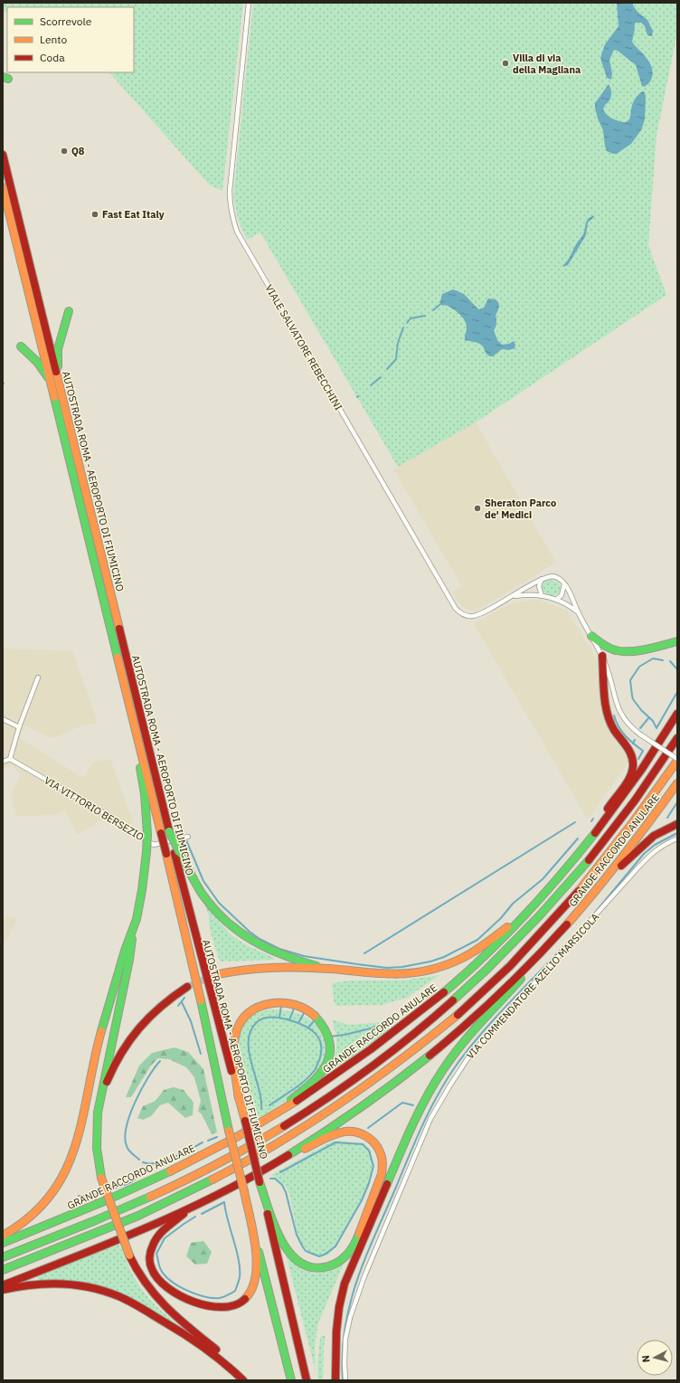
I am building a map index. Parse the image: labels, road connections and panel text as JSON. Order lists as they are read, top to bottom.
{
  "streets": {
    "highway": ["AUTOSTRADA ROMA - AEROPORTO DI FIUMICINO", "GRANDE RACCORDO ANULARE"],
    "street": ["VIALE SALVATORE REBECCHINI", "VIA VITTORIO BERSEZIO", "VIA COMMENDATORE AZELIO MARSICOLA"]
  },
  "crossings": [
    ["VIALE SALVATORE REBECCHINI", "GRANDE RACCORDO ANULARE"]
  ],
  "places": [
    "Villa di via della Magliana",
    "Q8",
    "Fast Eat Italy",
    "Sheraton Parco de' Medici"
  ],
  "legend": ["Scorrevole", "Lento", "Coda"],
  "north": "left"
}
